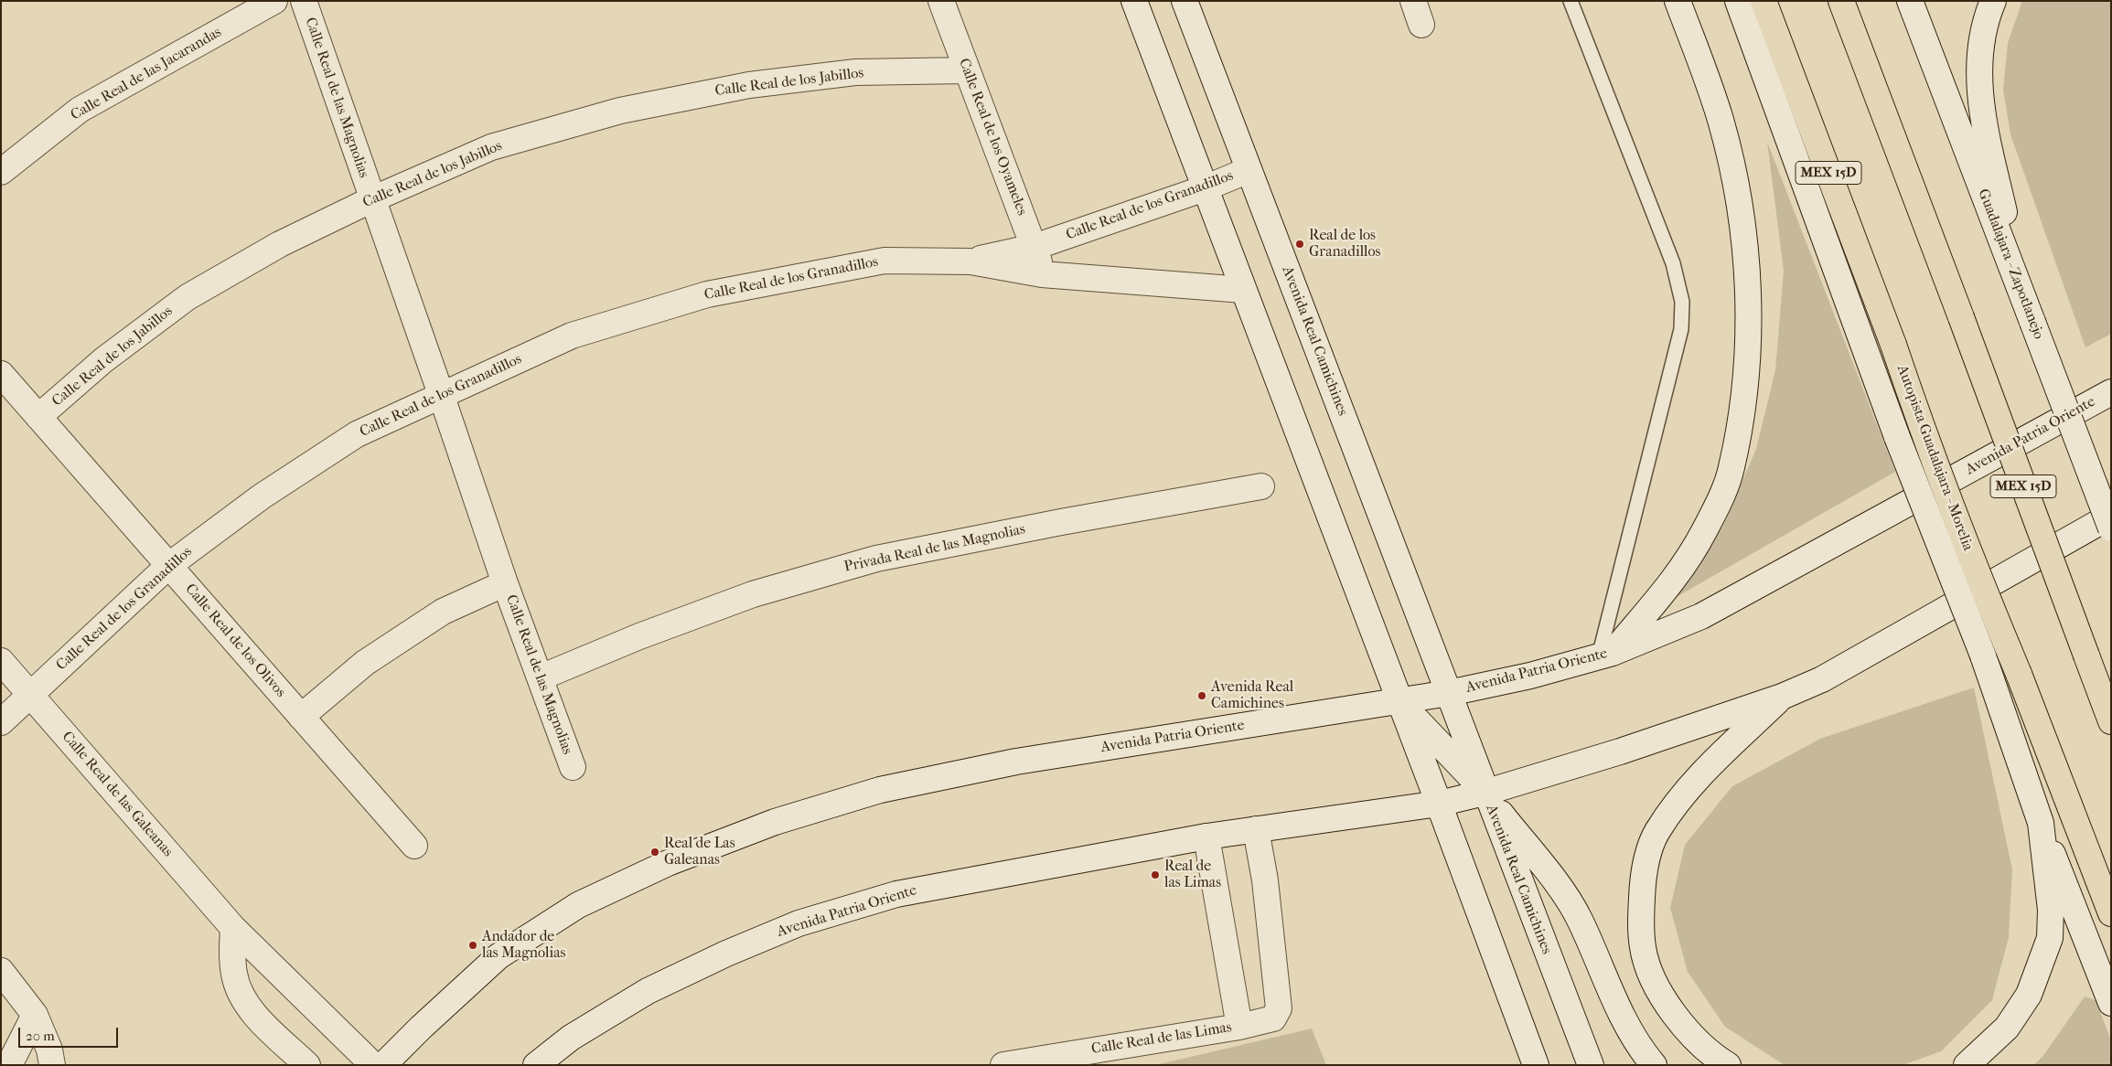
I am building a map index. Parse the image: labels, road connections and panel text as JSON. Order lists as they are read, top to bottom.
{
  "streets": {
    "highway": ["MEX 15D", "Autopista Guadalajara - Morelia"],
    "street": [
      "Calle Real de las Jacarandas",
      "Calle Real de los Jabillos",
      "Calle Real de las Magnolias",
      "Calle Real de los Oyameles",
      "Calle Real de los Granadillos",
      "Guadalajara - Zapotlanejo",
      "Avenida Real Camichines",
      "Avenida Patria Oriente",
      "Privada Real de las Magnolias",
      "Calle Real de los Olivos",
      "Calle Real de las Galeanas",
      "Calle Real de las Limas"
    ]
  },
  "crossings": [
    ["Calle Real de los Jabillos", "Calle Real de las Magnolias"],
    ["Calle Real de los Jabillos", "Calle Real de los Oyameles"],
    ["Calle Real de los Jabillos", "Calle Real de los Olivos"],
    ["Calle Real de las Magnolias", "Calle Real de los Granadillos"],
    ["Calle Real de las Magnolias", "Privada Real de las Magnolias"],
    ["Calle Real de las Magnolias", "Calle Real de los Olivos"],
    ["Calle Real de los Oyameles", "Calle Real de los Granadillos"],
    ["Calle Real de los Granadillos", "Avenida Real Camichines"],
    ["Calle Real de los Granadillos", "Calle Real de los Olivos"],
    ["Calle Real de los Granadillos", "Calle Real de las Galeanas"],
    ["Avenida Real Camichines", "Avenida Patria Oriente"],
    ["Avenida Patria Oriente", "Calle Real de las Limas"]
  ],
  "places": [
    "Real de los Granadillos",
    "Avenida Real Camichines",
    "Real de Las Galeanas",
    "Real de las Limas",
    "Andador de las Magnolias"
  ],
  "scale_bar": "20 m"
}
